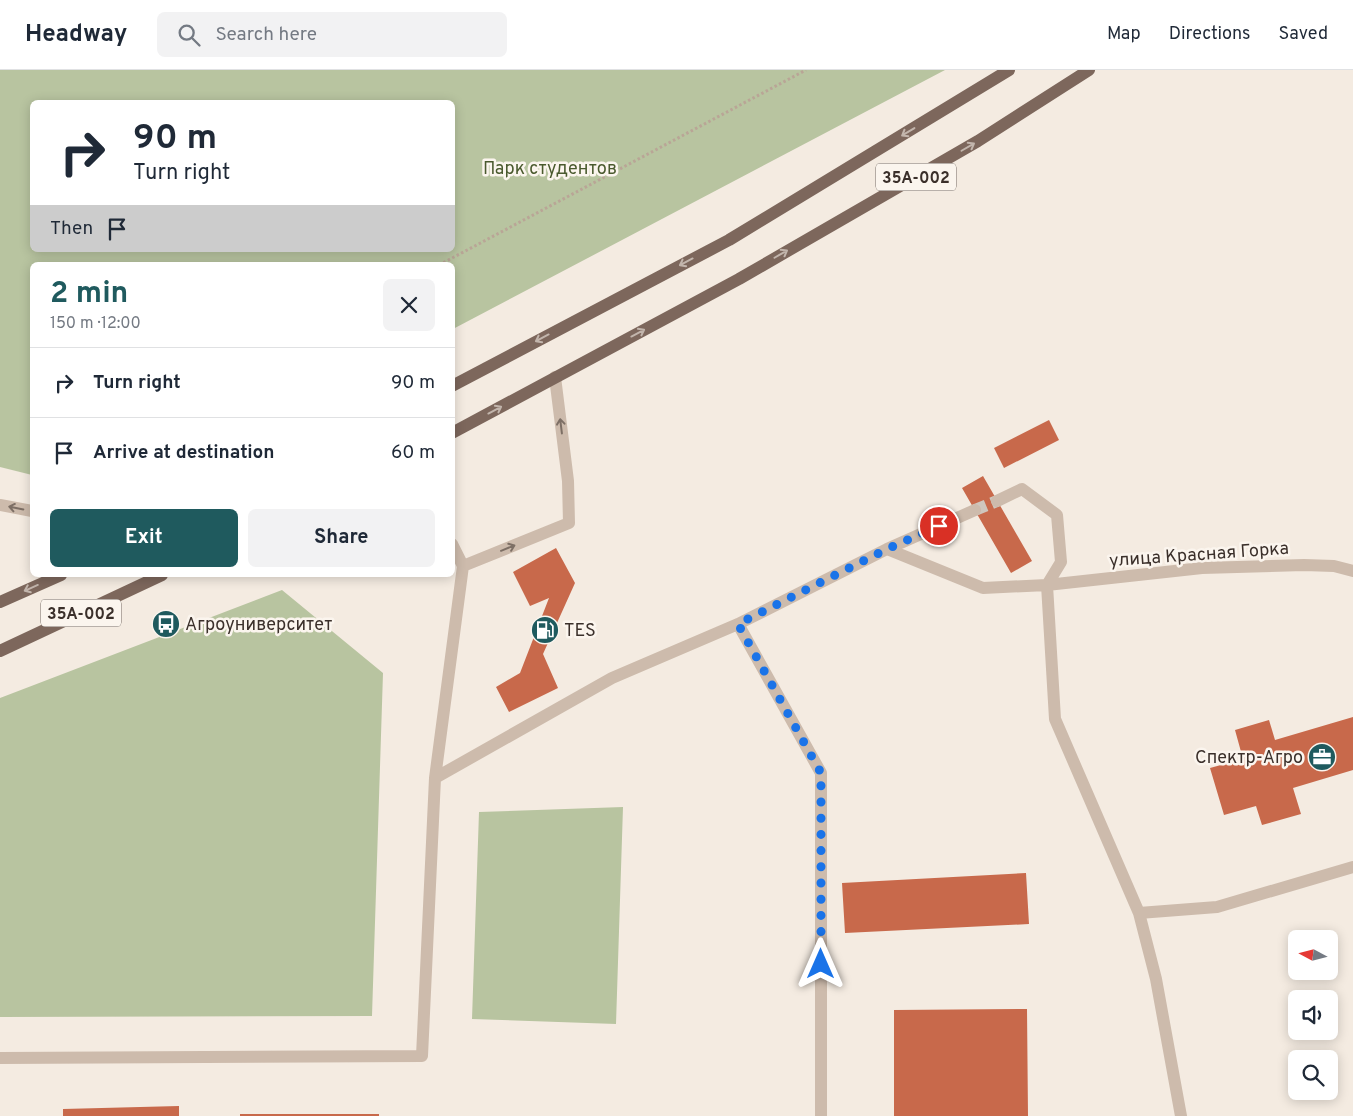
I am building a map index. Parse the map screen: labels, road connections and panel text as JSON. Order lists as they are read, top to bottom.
{
  "streets": {
    "main road": ["35А-002"],
    "street": ["улица Красная Горка"]
  },
  "parks": ["Парк студентов"],
  "places": {
    "bus stop": ["Агроуниверситет"],
    "fuel station": ["TES"],
    "office": ["Спектр-Агро"]
  },
  "north": "left",
  "page": {
    "header": "Headway",
    "search": "Search here",
    "nav": ["Map", "Directions", "Saved"],
    "turn": ["90 m", "Turn right"],
    "then": "Then",
    "heading": ["2 min", "150 m · 12:00"],
    "list": [
      {
        "name": "Turn right",
        "value": "90 m"
      },
      {
        "name": "Arrive at destination",
        "value": "60 m"
      }
    ],
    "buttons": ["Exit", "Share"]
  }
}
